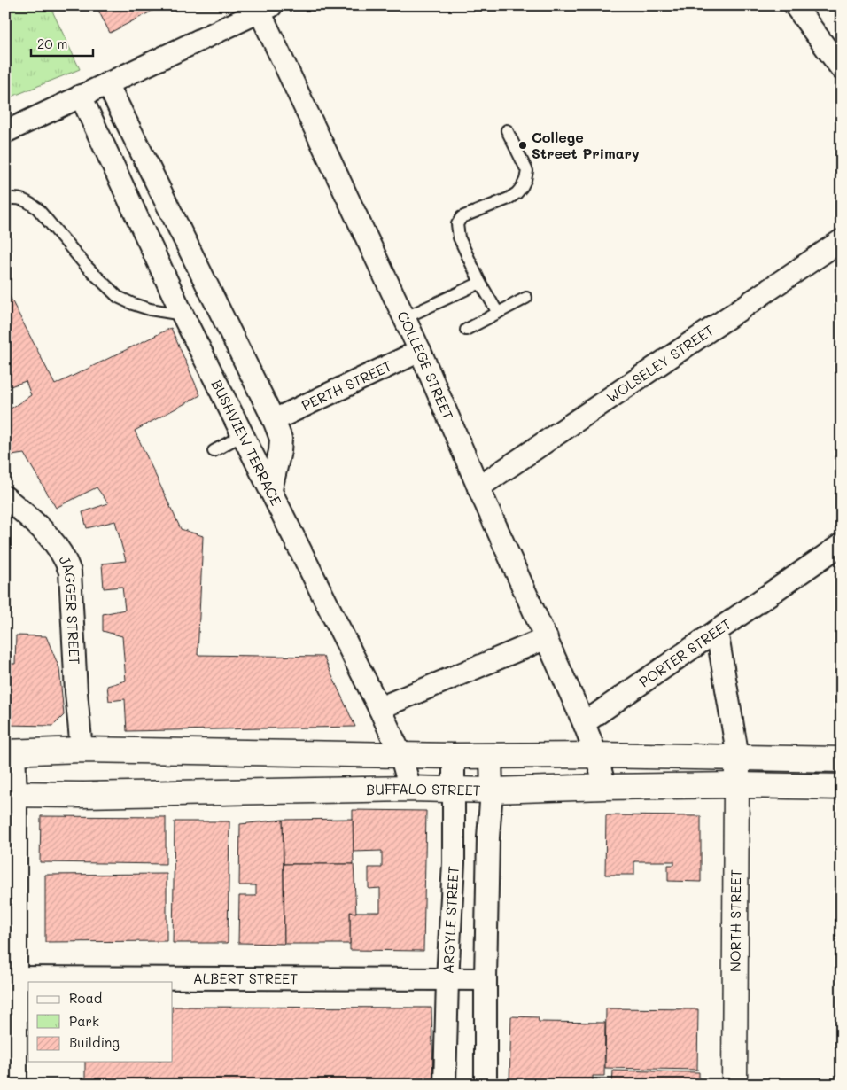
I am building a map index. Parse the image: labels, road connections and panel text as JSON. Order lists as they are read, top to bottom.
{
  "streets": {
    "main road": ["BUFFALO STREET", "NORTH STREET"],
    "street": [
      "WOLSELEY STREET",
      "COLLEGE STREET",
      "PERTH STREET",
      "BUSHVIEW TERRACE",
      "JAGGER STREET",
      "PORTER STREET",
      "ARGYLE STREET",
      "ALBERT STREET"
    ]
  },
  "crossings": [
    ["WOLSELEY STREET", "COLLEGE STREET"],
    ["COLLEGE STREET", "PERTH STREET"],
    ["COLLEGE STREET", "PORTER STREET"],
    ["BUSHVIEW TERRACE", "BUFFALO STREET"],
    ["BUFFALO STREET", "ARGYLE STREET"],
    ["BUFFALO STREET", "NORTH STREET"],
    ["ARGYLE STREET", "ALBERT STREET"]
  ],
  "places": ["College Street Primary"],
  "legend": ["Road", "Park", "Building"],
  "scale_bar": "20 m"
}
